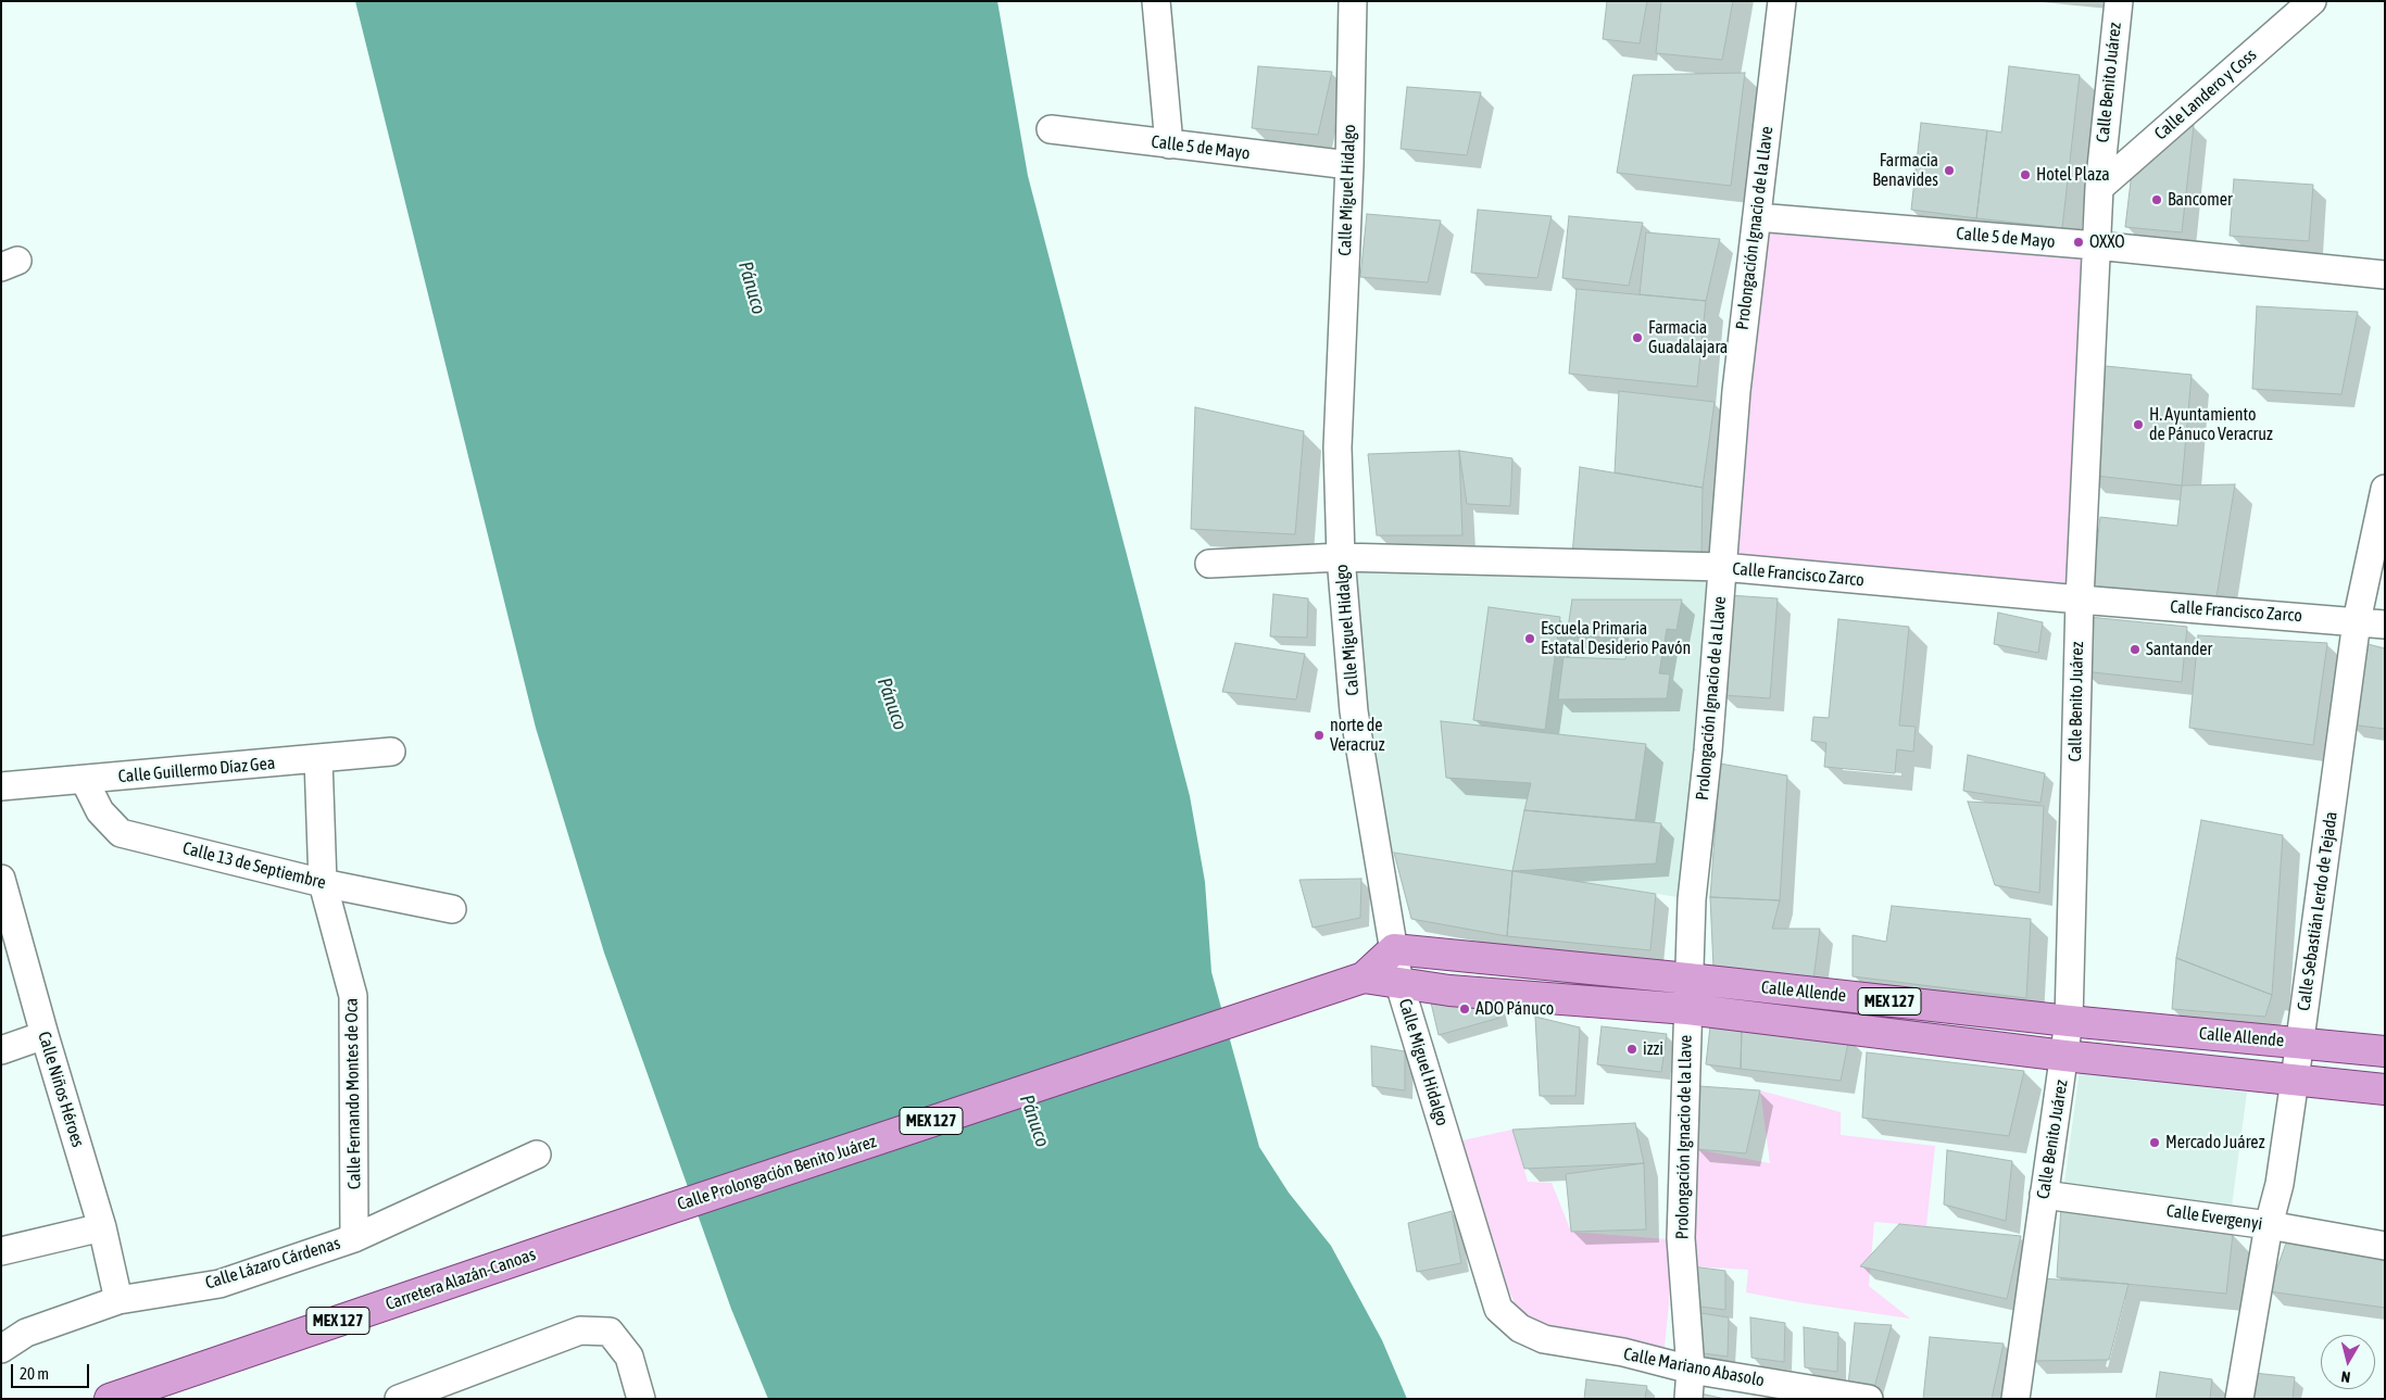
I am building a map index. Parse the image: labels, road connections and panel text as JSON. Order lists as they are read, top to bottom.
{
  "streets": {
    "main road": [
      "Calle Allende",
      "MEX 127",
      "Calle Prolongación Benito Juárez",
      "Carretera Alazán-Canoas"
    ],
    "street": [
      "Calle Benito Juárez",
      "Calle Landero y Coss",
      "Calle 5 de Mayo",
      "Calle Miguel Hidalgo",
      "Prolongación Ignacio de la Llave",
      "Calle Francisco Zarco",
      "Calle Guillermo Díaz Gea",
      "Calle 13 de Septiembre",
      "Calle Sebastián Lerdo de Tejada",
      "Calle Niños Héroes",
      "Calle Fernando Montes de Oca",
      "Calle Evergenyi",
      "Calle Lázaro Cárdenas",
      "Calle Mariano Abasolo"
    ]
  },
  "crossings": [
    ["Calle Benito Juárez", "Calle Landero y Coss"],
    ["Calle Benito Juárez", "Calle 5 de Mayo"],
    ["Calle Benito Juárez", "Calle Francisco Zarco"],
    ["Calle Benito Juárez", "Calle Allende"],
    ["Calle Benito Juárez", "Calle Evergenyi"],
    ["Calle 5 de Mayo", "Calle Miguel Hidalgo"],
    ["Calle 5 de Mayo", "Prolongación Ignacio de la Llave"],
    ["Calle Miguel Hidalgo", "Calle Francisco Zarco"],
    ["Calle Miguel Hidalgo", "Calle Allende"],
    ["Calle Miguel Hidalgo", "Calle Mariano Abasolo"],
    ["Prolongación Ignacio de la Llave", "Calle Francisco Zarco"],
    ["Prolongación Ignacio de la Llave", "Calle Allende"],
    ["Prolongación Ignacio de la Llave", "Calle Mariano Abasolo"],
    ["Calle Francisco Zarco", "Calle Sebastián Lerdo de Tejada"],
    ["Calle Guillermo Díaz Gea", "Calle 13 de Septiembre"],
    ["Calle Guillermo Díaz Gea", "Calle Fernando Montes de Oca"],
    ["Calle 13 de Septiembre", "Calle Fernando Montes de Oca"],
    ["Calle Sebastián Lerdo de Tejada", "Calle Allende"],
    ["Calle Sebastián Lerdo de Tejada", "Calle Evergenyi"],
    ["Calle Allende", "Calle Prolongación Benito Juárez"],
    ["Calle Niños Héroes", "Calle Lázaro Cárdenas"],
    ["Calle Fernando Montes de Oca", "Calle Lázaro Cárdenas"],
    ["Calle Prolongación Benito Juárez", "Carretera Alazán-Canoas"]
  ],
  "water": ["Pánuco"],
  "places": [
    "Farmacia Benavides",
    "Hotel Plaza",
    "Bancomer",
    "OXXO",
    "Farmacia Guadalajara",
    "H. Ayuntamiento de Pánuco Veracruz",
    "Escuela Primaria Estatal Desiderio Pavón",
    "Santander",
    "norte de Veracruz",
    "ADO Pánuco",
    "izzi",
    "Mercado Juárez"
  ],
  "scale_bar": "20 m",
  "north": "bottom"
}
